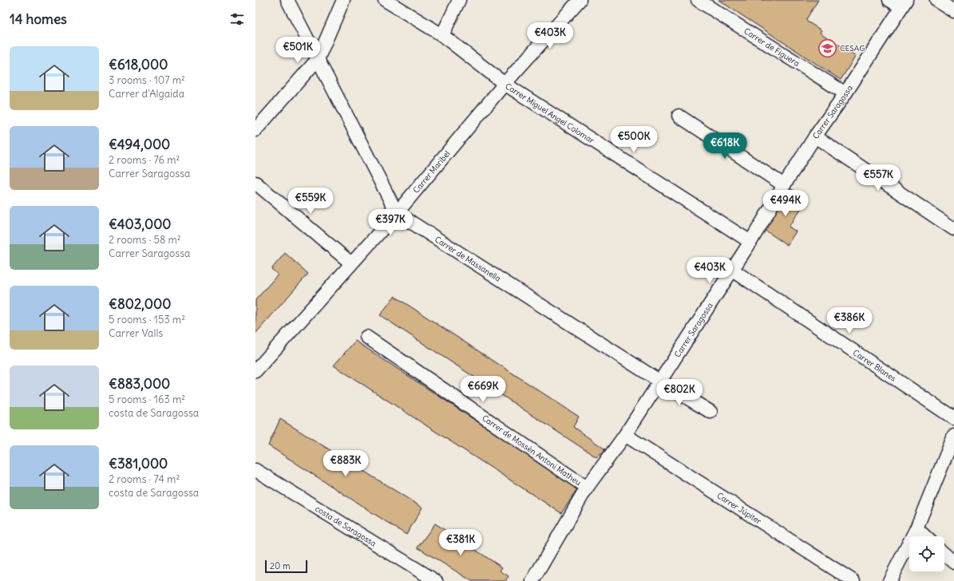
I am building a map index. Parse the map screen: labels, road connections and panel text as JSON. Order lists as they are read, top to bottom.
{
  "streets": {
    "street": [
      "Carrer de Figuera",
      "Carrer Miguel Angel Colomar",
      "Carrer Saragossa",
      "Carrer Maribel",
      "Carrer de Massanella",
      "Carrer Blanes",
      "Carrer de Mossèn Antoni Matheu",
      "Carrer Júpiter",
      "costa de Saragossa"
    ]
  },
  "crossings": [
    ["Carrer de Figuera", "Carrer Saragossa"],
    ["Carrer Miguel Angel Colomar", "Carrer Saragossa"],
    ["Carrer Miguel Angel Colomar", "Carrer Maribel"],
    ["Carrer Saragossa", "Carrer de Massanella"],
    ["Carrer Saragossa", "Carrer Blanes"],
    ["Carrer Saragossa", "Carrer de Mossèn Antoni Matheu"],
    ["Carrer Saragossa", "Carrer Júpiter"],
    ["Carrer Maribel", "Carrer de Massanella"]
  ],
  "places": {
    "school or university": ["CESAG"]
  },
  "scale_bar": "20 m",
  "page": {
    "heading": "14 homes",
    "price": [
      "€403K",
      "€501K",
      "€500K",
      "€618K",
      "€557K",
      "€559K",
      "€494K",
      "€397K",
      "€403K",
      "€386K",
      "€669K",
      "€802K",
      "€883K",
      "€381K"
    ],
    "list": [
      {
        "name": "€618,000",
        "note": "3 rooms · 107 m² · Carrer d'Algaida"
      },
      {
        "name": "€494,000",
        "note": "2 rooms · 76 m² · Carrer Saragossa"
      },
      {
        "name": "€403,000",
        "note": "2 rooms · 58 m² · Carrer Saragossa"
      },
      {
        "name": "€802,000",
        "note": "5 rooms · 153 m² · Carrer Valls"
      },
      {
        "name": "€883,000",
        "note": "5 rooms · 163 m² · costa de Saragossa"
      },
      {
        "name": "€381,000",
        "note": "2 rooms · 74 m² · costa de Saragossa"
      }
    ],
    "scale": "20 m"
  }
}
